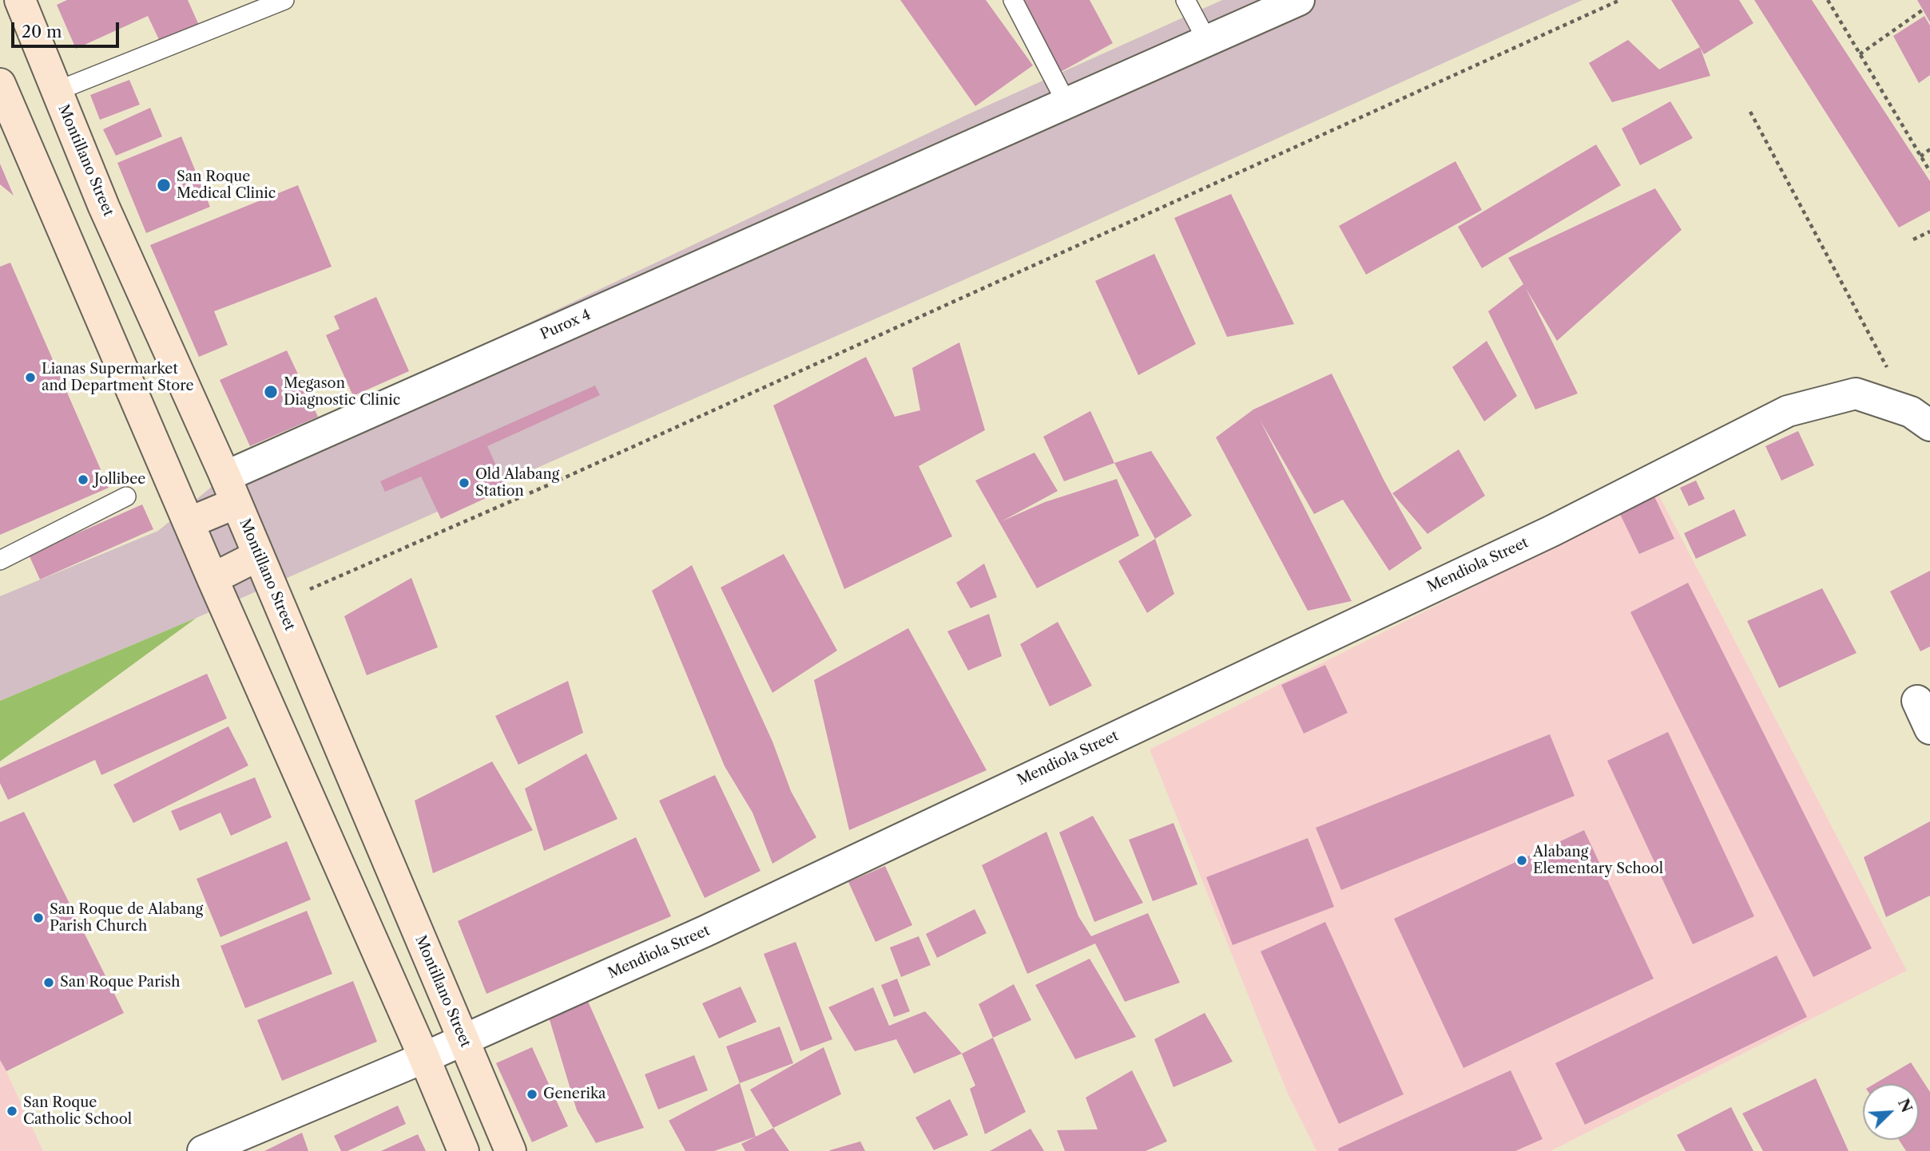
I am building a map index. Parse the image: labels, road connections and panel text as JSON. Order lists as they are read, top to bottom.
{
  "streets": {
    "main road": ["Montillano Street"],
    "street": ["Purox 4", "Mendiola Street"]
  },
  "crossings": [
    ["Montillano Street", "Purox 4"],
    ["Montillano Street", "Mendiola Street"]
  ],
  "places": [
    "San Roque Medical Clinic",
    "Lianas Supermarket and Department Store",
    "Megason Diagnostic Clinic",
    "Jollibee",
    "Old Alabang Station",
    "Alabang Elementary School",
    "San Roque de Alabang Parish Church",
    "San Roque Parish",
    "Generika",
    "San Roque Catholic School"
  ],
  "scale_bar": "20 m",
  "north": "top right"
}
